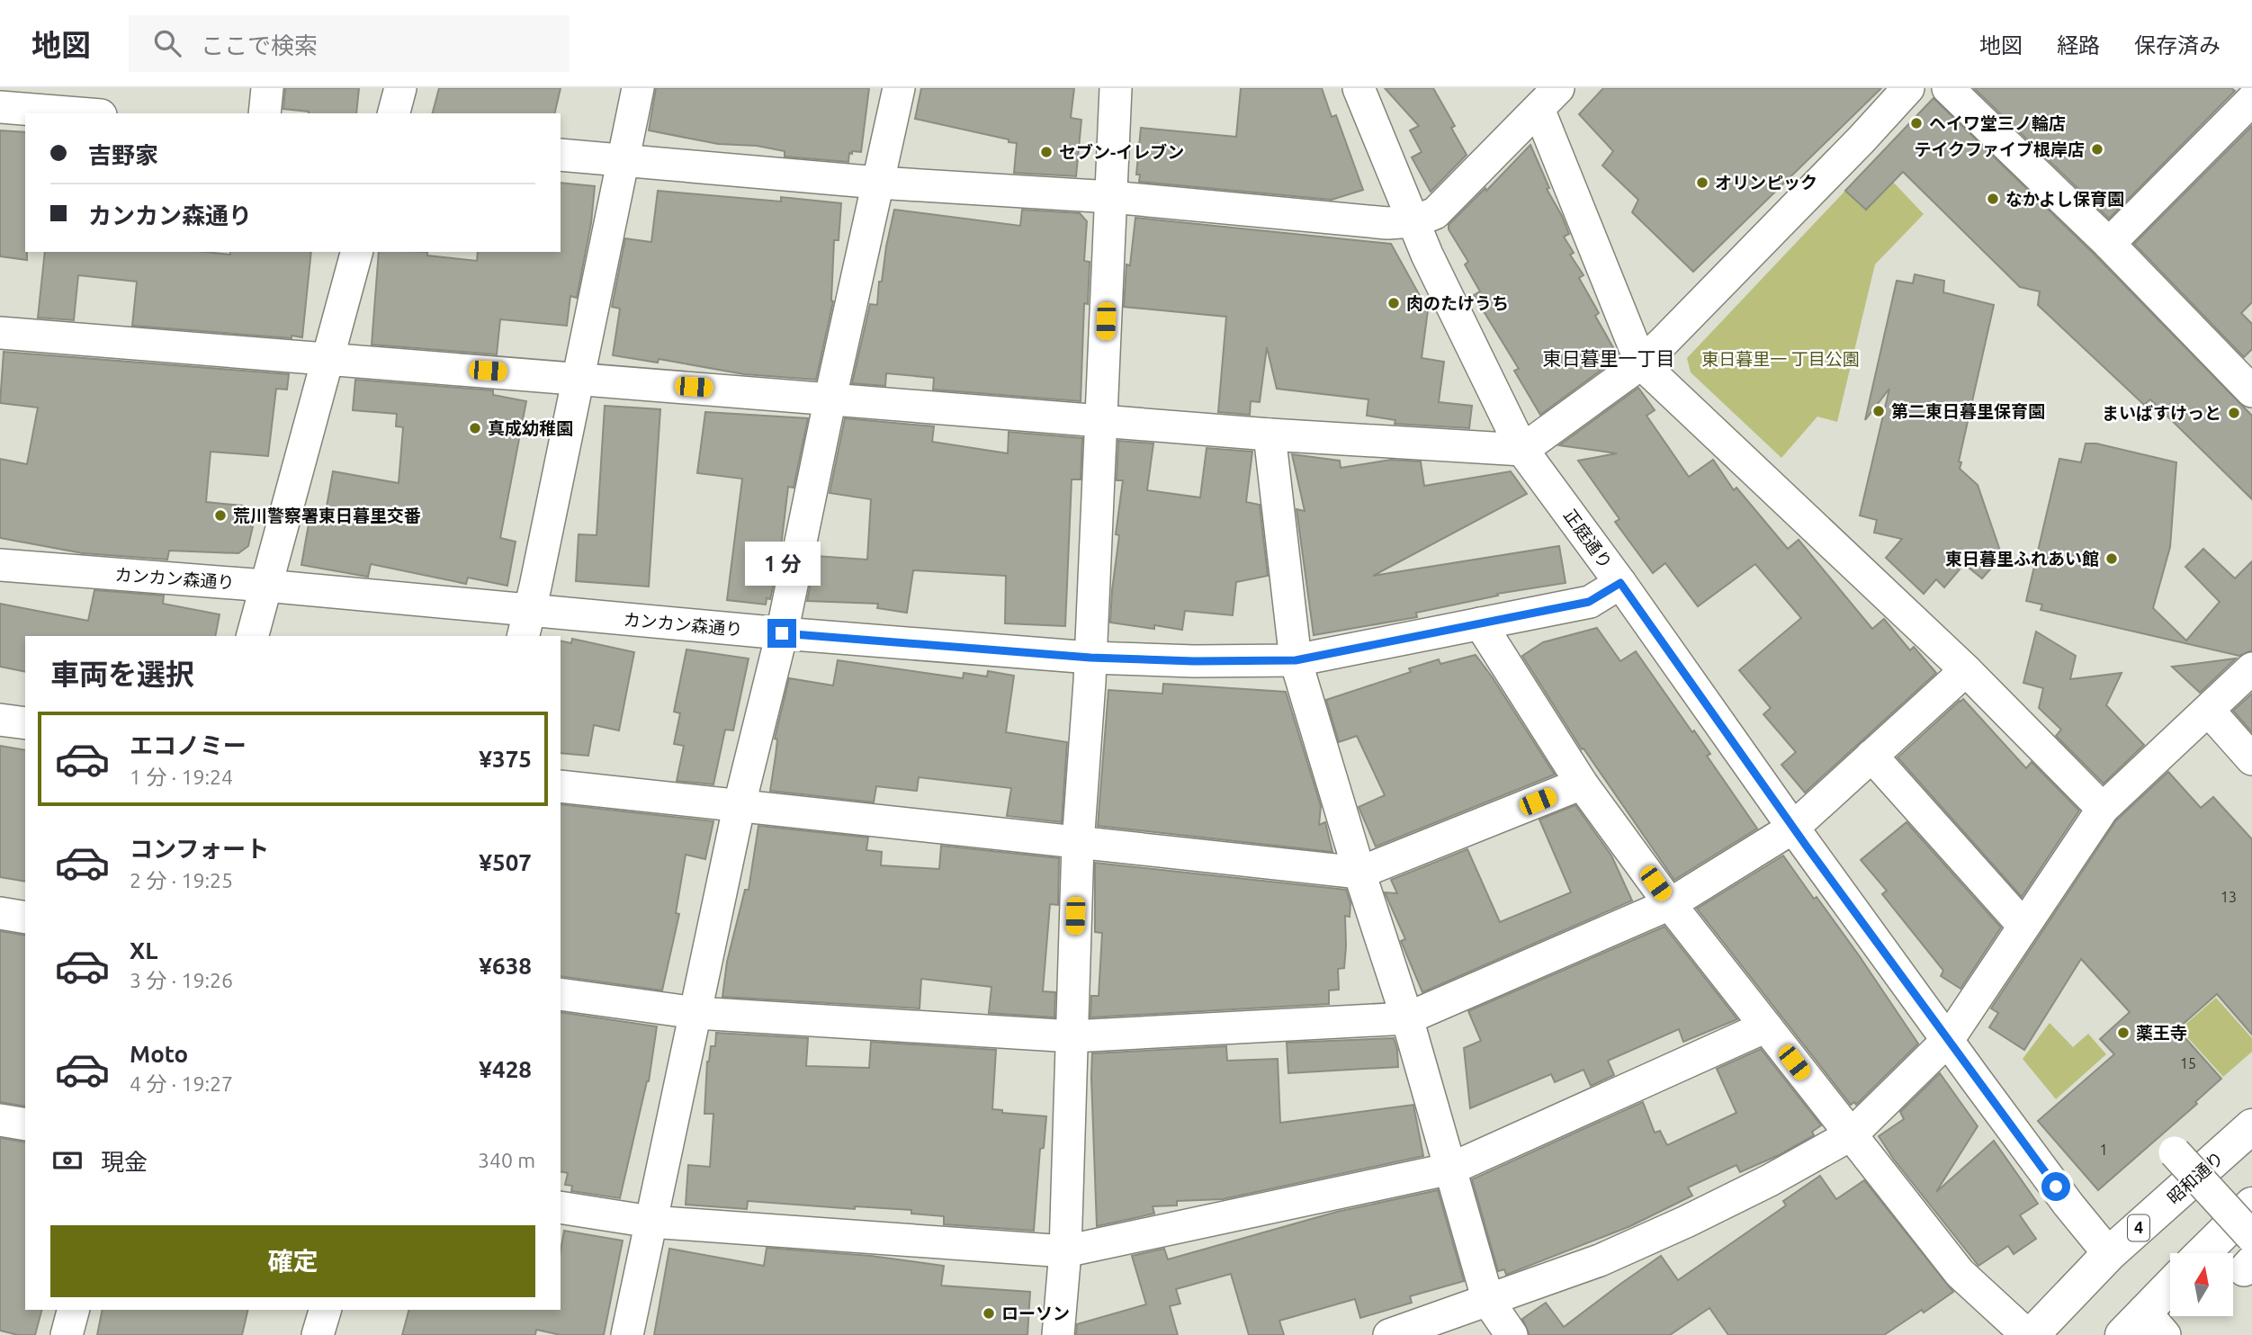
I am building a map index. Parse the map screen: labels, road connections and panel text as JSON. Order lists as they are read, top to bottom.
{
  "streets": {
    "highway": ["昭和通り", "4"],
    "street": ["正庭通り", "カンカン森通り"]
  },
  "crossings": [
    ["正庭通り", "カンカン森通り"],
    ["正庭通り", "昭和通り"]
  ],
  "districts": ["東日暮里一丁目"],
  "parks": ["東日暮里一 丁目公園"],
  "places": [
    "ヘイワ堂三ノ輪店",
    "テイクファイブ根岸店",
    "セブン-イレブン",
    "オリンピック",
    "なかよし保育園",
    "肉のたけうち",
    "第二東日暮里保育園",
    "まいばすけっと",
    "真成幼稚園",
    "荒川警察署東日暮里交番",
    "東日暮里ふれあい館",
    "薬王寺",
    "ローソン"
  ],
  "house_numbers": ["13", "15", "1"],
  "north": "top",
  "page": {
    "header": "地図",
    "search": "ここで検索",
    "nav": ["地図", "経路", "保存済み"],
    "banner": ["吉野家", "カンカン森通り"],
    "bubble": "1 分",
    "heading": "車両を選択",
    "list": [
      {
        "name": "エコノミー",
        "note": "1 分 · 19:24",
        "value": "¥375"
      },
      {
        "name": "コンフォート",
        "note": "2 分 · 19:25",
        "value": "¥507"
      },
      {
        "name": "XL",
        "note": "3 分 · 19:26",
        "value": "¥638"
      },
      {
        "name": "Moto",
        "note": "4 分 · 19:27",
        "value": "¥428"
      }
    ],
    "pay": ["現金", "340 m"],
    "buttons": "確定"
  }
}
